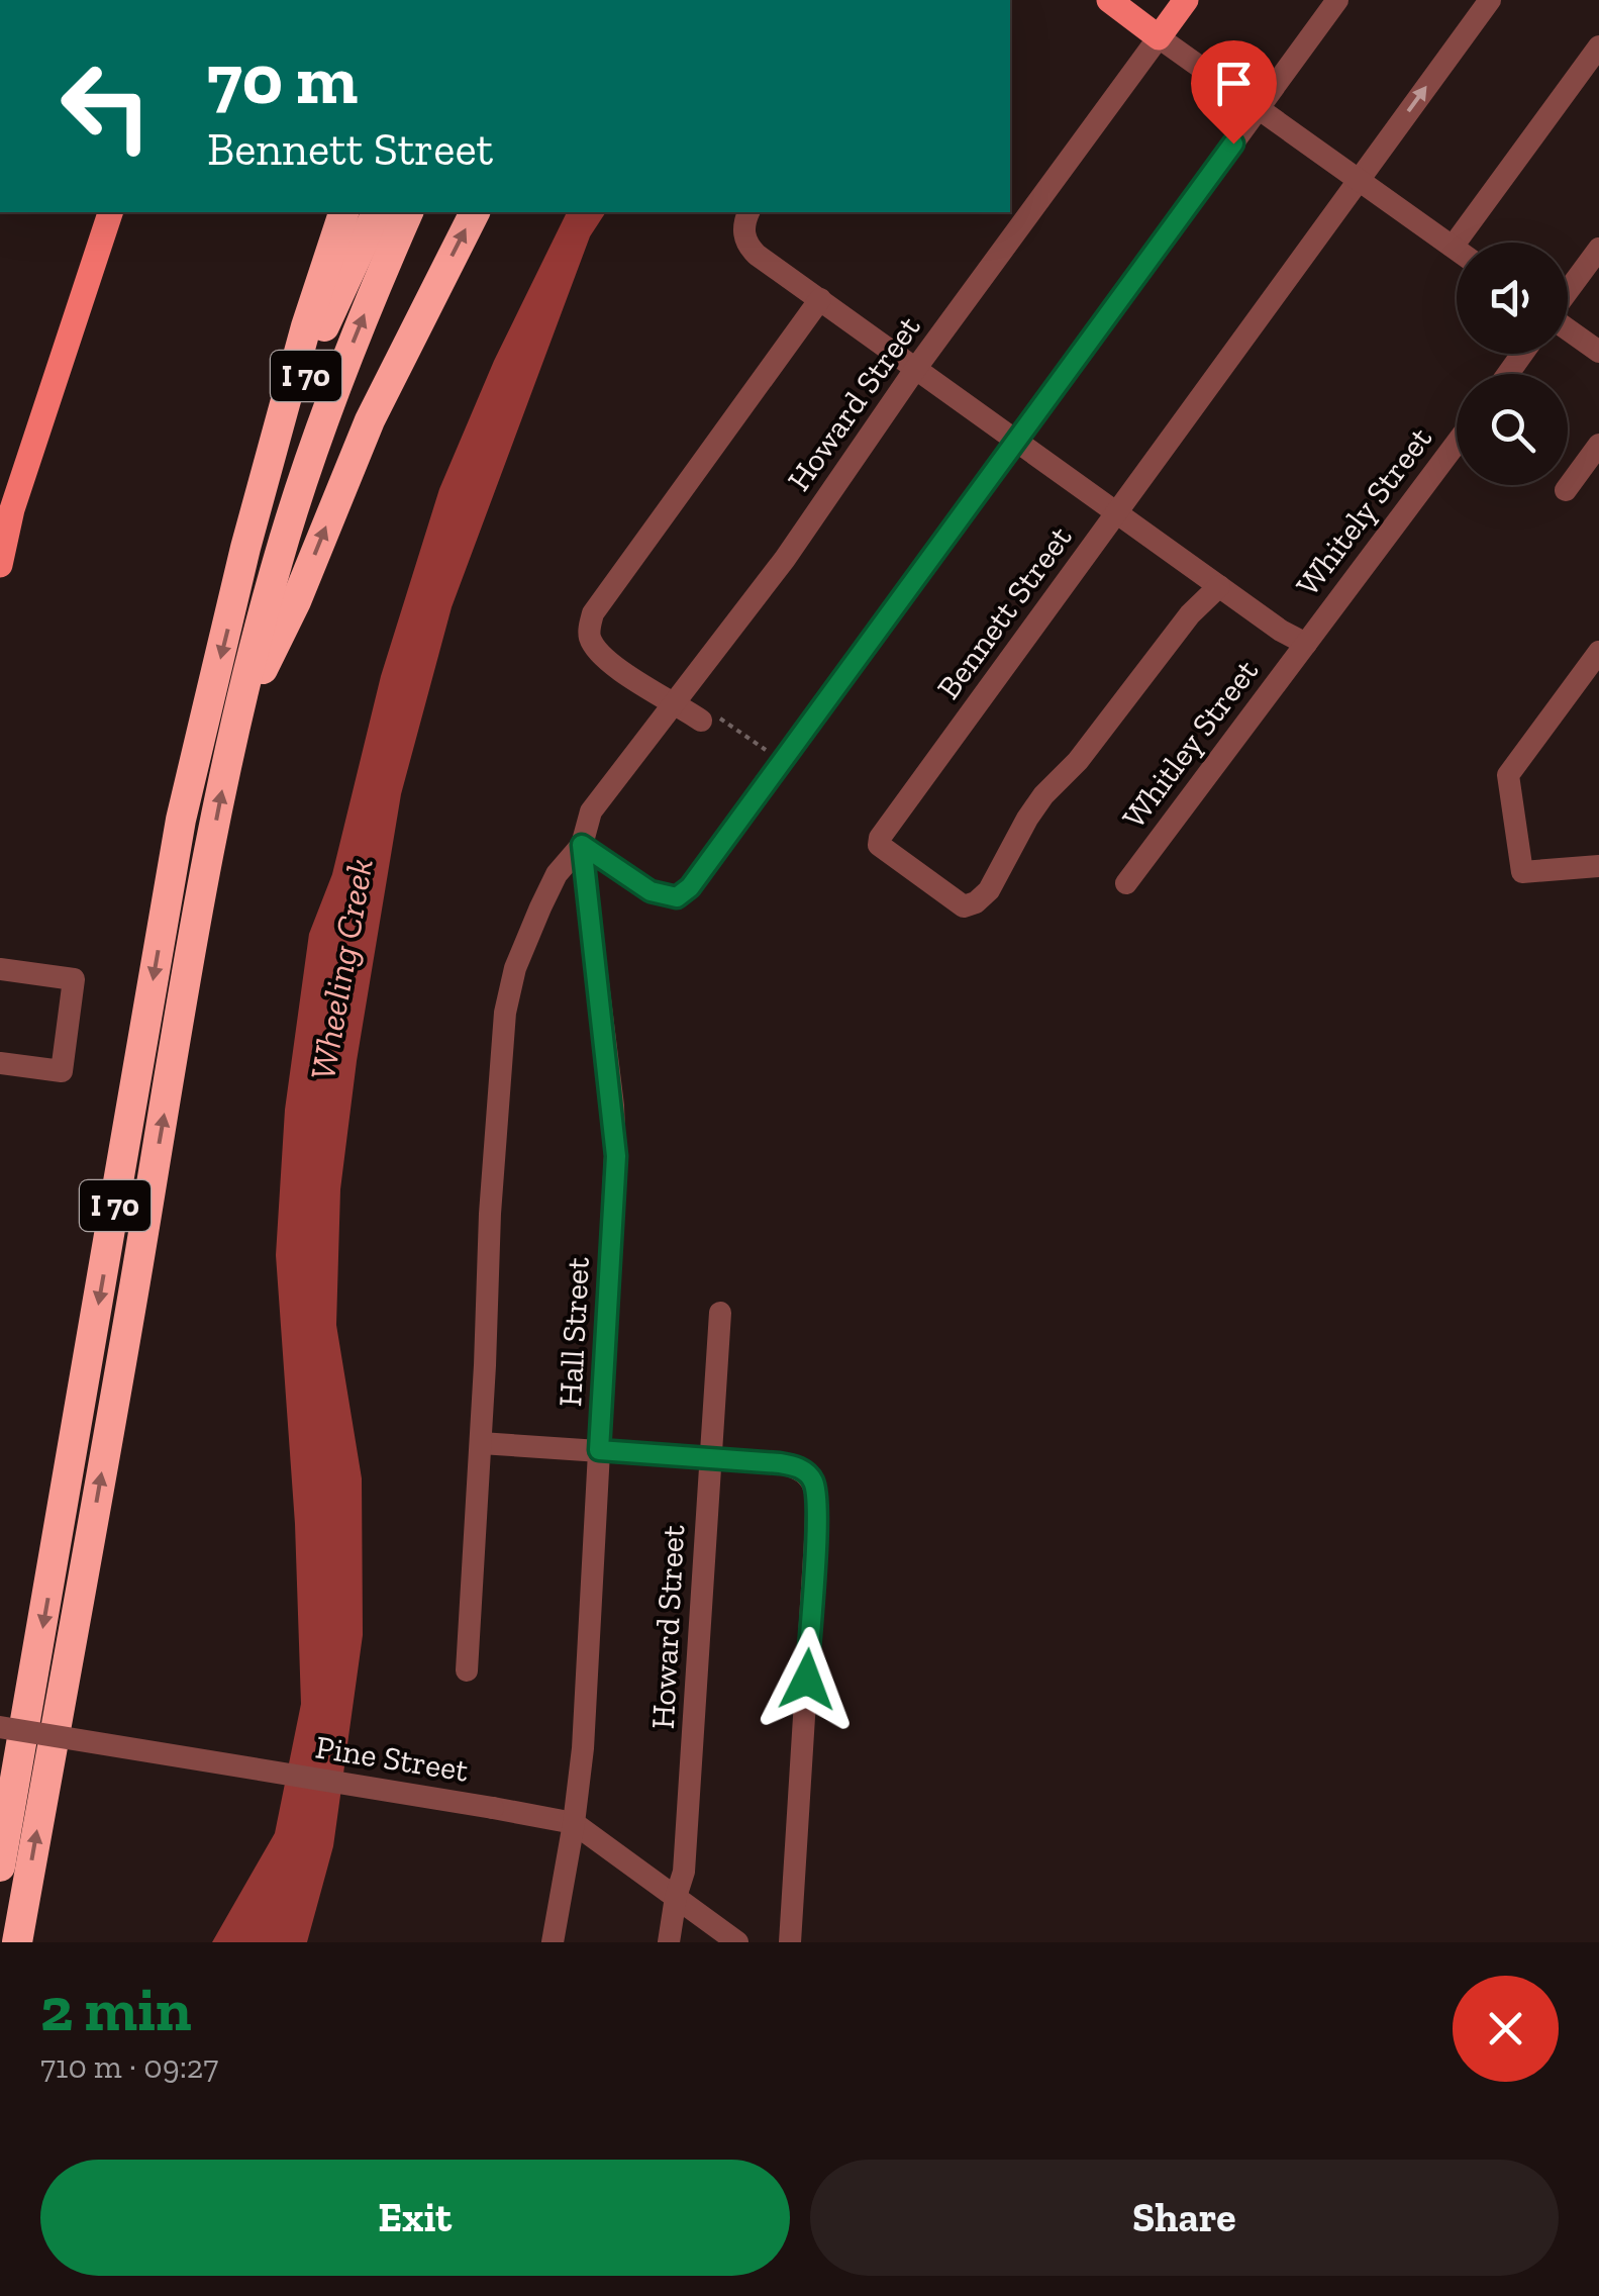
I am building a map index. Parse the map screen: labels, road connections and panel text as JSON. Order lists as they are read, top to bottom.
{
  "streets": {
    "highway": ["I 70"],
    "main road": ["Howard Street"],
    "street": [
      "Whitely Street",
      "Bennett Street",
      "Whitley Street",
      "Hall Street",
      "Pine Street"
    ]
  },
  "crossings": [
    ["Howard Street", "Hall Street"],
    ["Howard Street", "Pine Street"],
    ["Whitely Street", "Whitley Street"],
    ["Hall Street", "Pine Street"]
  ],
  "water": ["Wheeling Creek"],
  "page": {
    "turn": ["70 m", "Bennett Street"],
    "heading": ["2 min", "710 m · 09:27"],
    "buttons": ["Exit", "Share"]
  }
}
